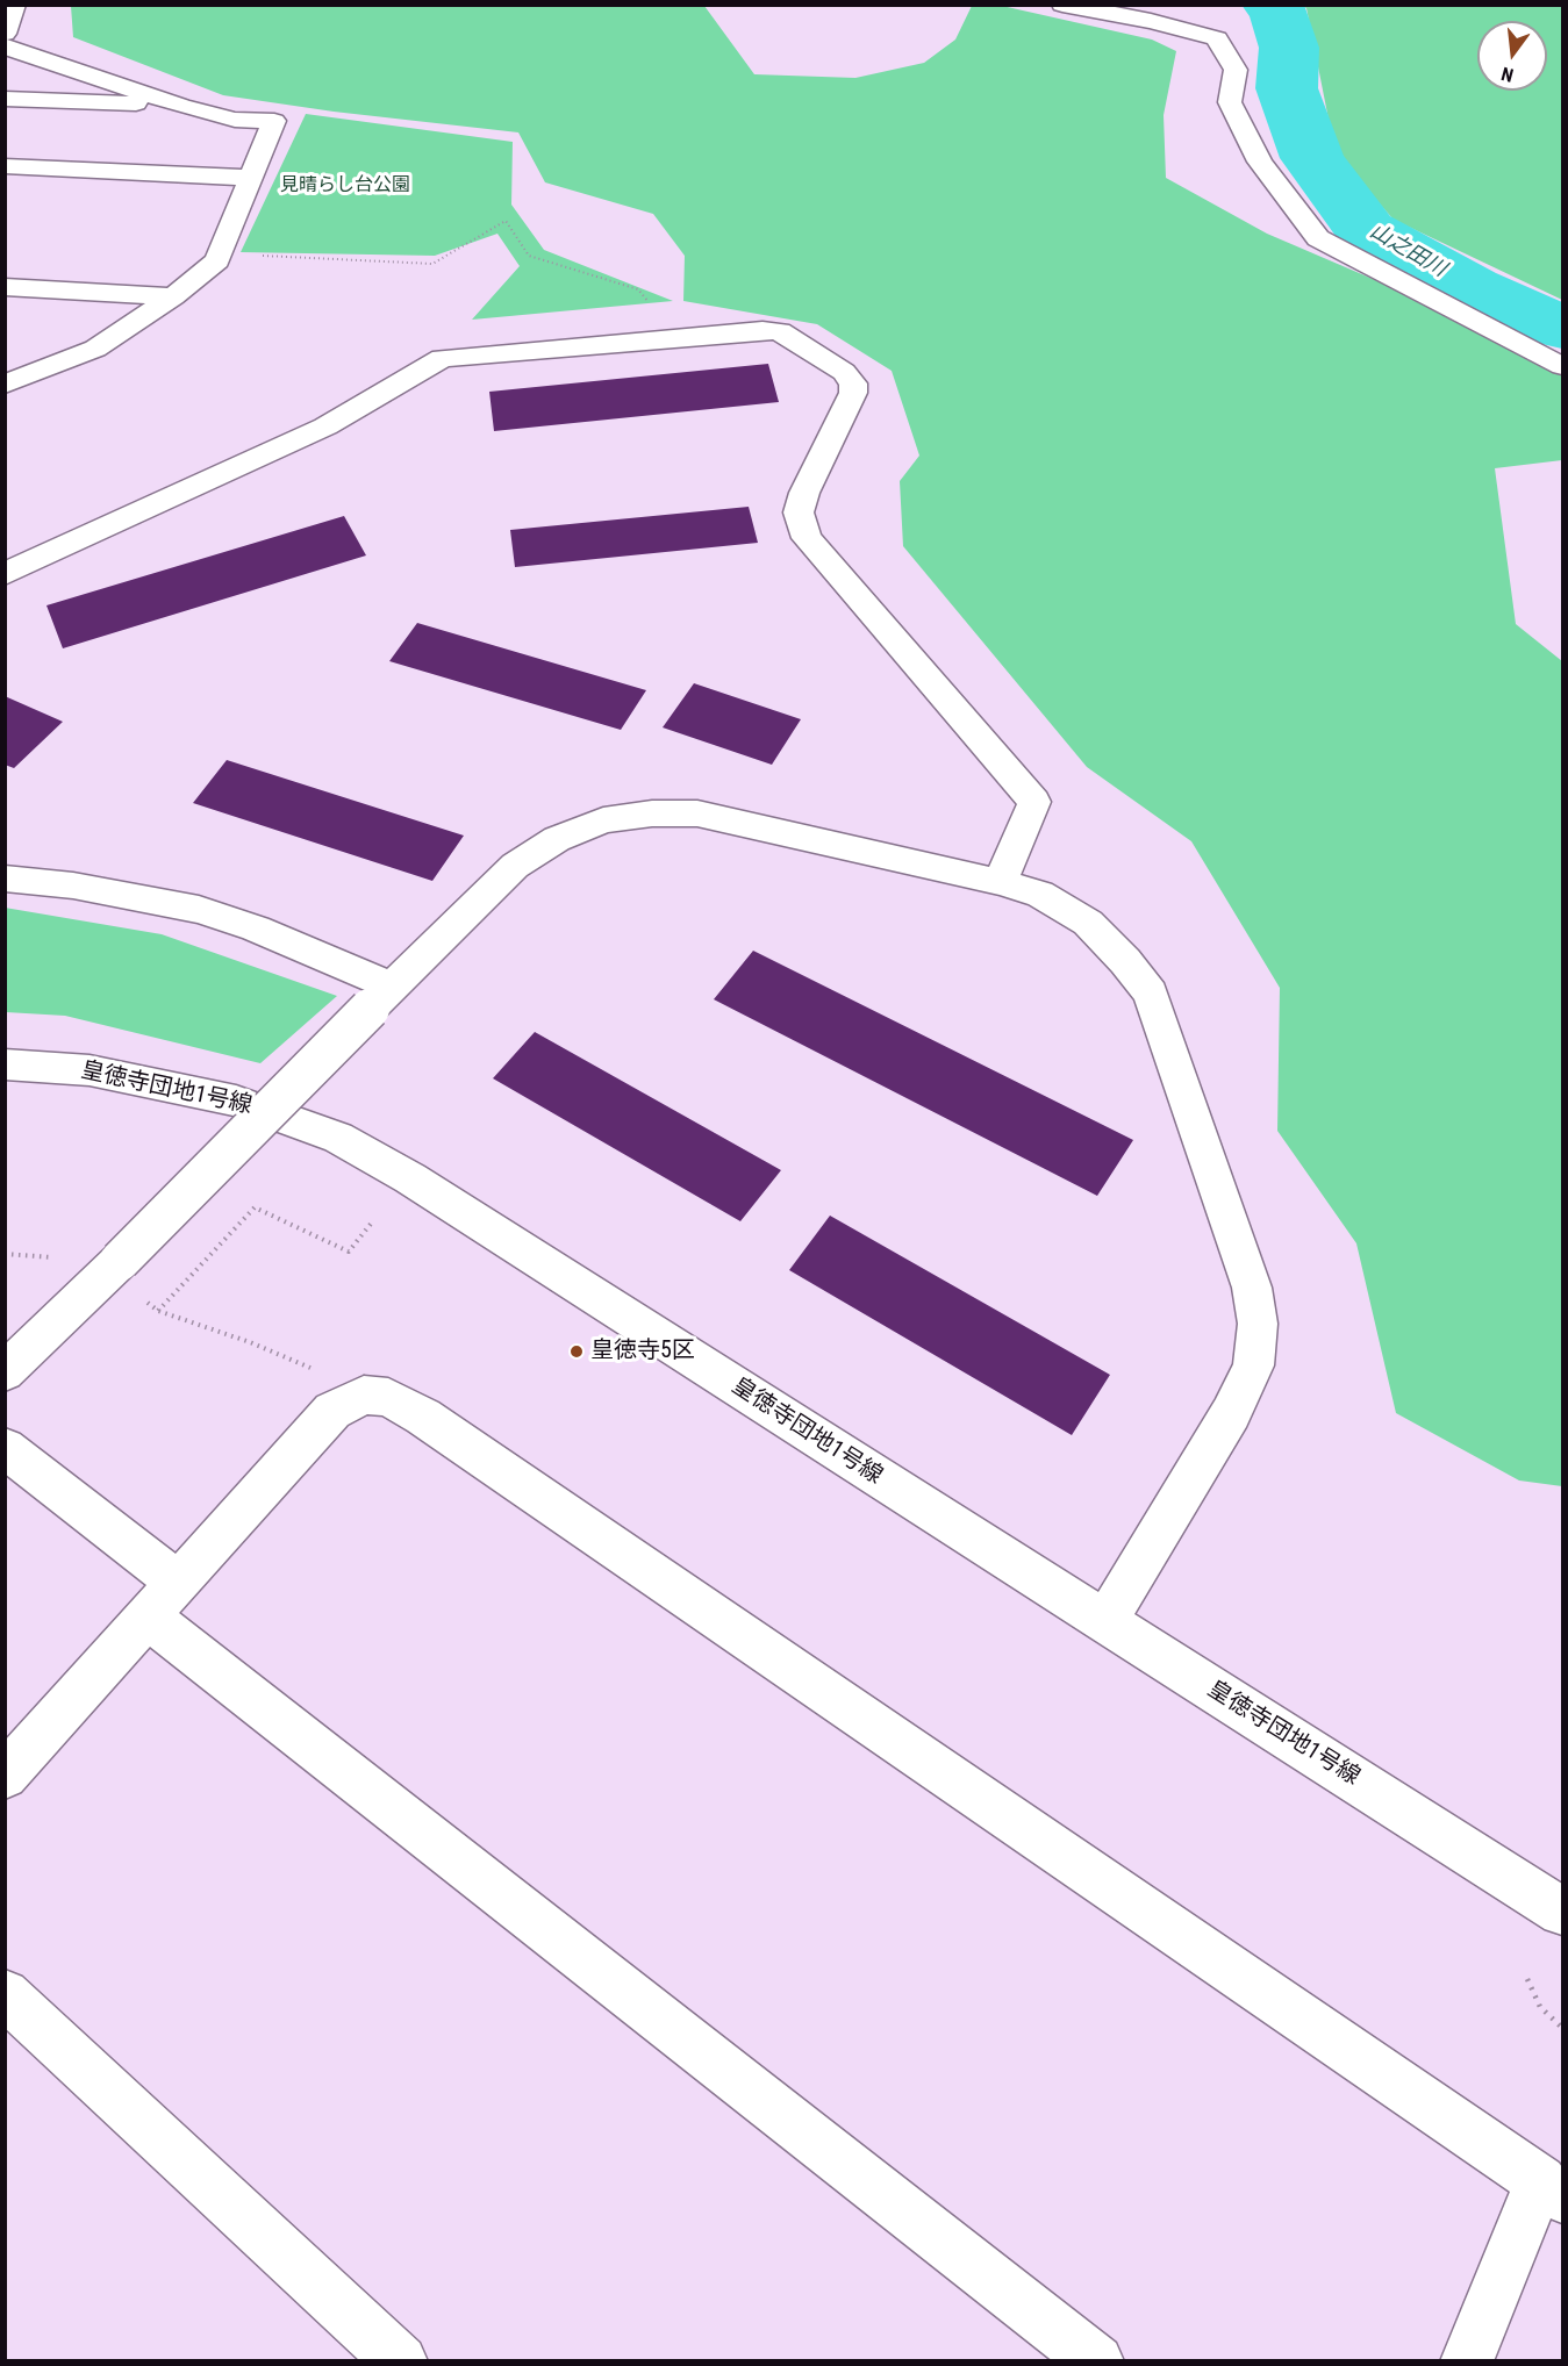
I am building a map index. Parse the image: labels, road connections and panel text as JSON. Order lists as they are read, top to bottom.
{
  "streets": {
    "street": ["皇徳寺団地1号線"]
  },
  "water": ["山之田川"],
  "parks": ["見晴らし台公園"],
  "places": ["皇徳寺5区"],
  "north": "bottom"
}
